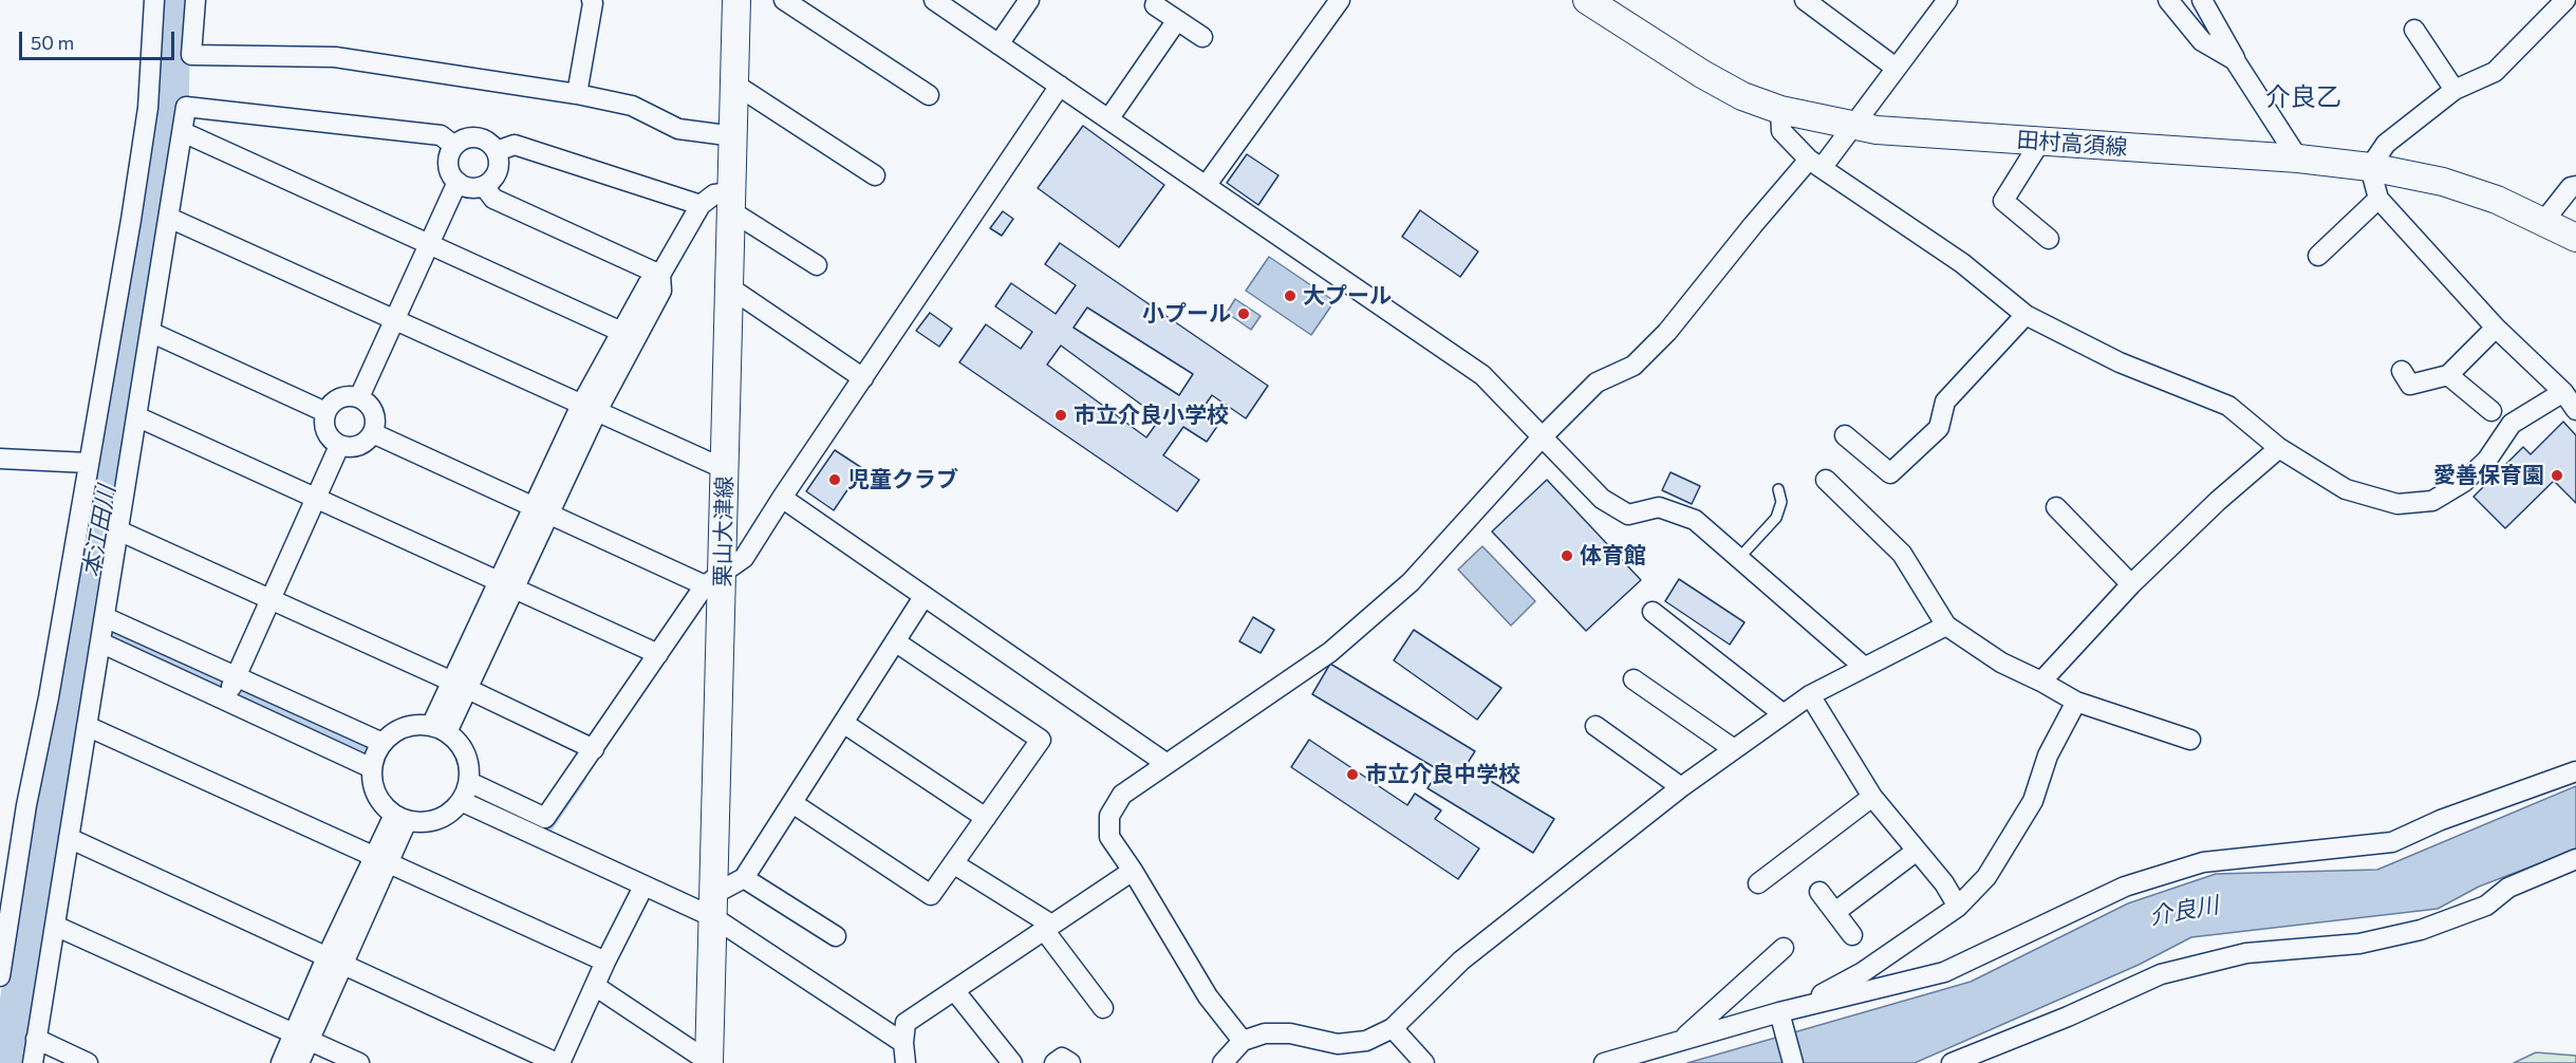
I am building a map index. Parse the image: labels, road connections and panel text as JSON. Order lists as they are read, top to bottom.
{
  "streets": {
    "main road": ["田村高須線", "栗山大津線"]
  },
  "districts": ["介良乙"],
  "water": ["本江田川", "介良川"],
  "places": [
    "大プール",
    "小プール",
    "市立介良小学校",
    "愛善保育園",
    "児童クラブ",
    "体育館",
    "市立介良中学校"
  ],
  "scale_bar": "50 m"
}
